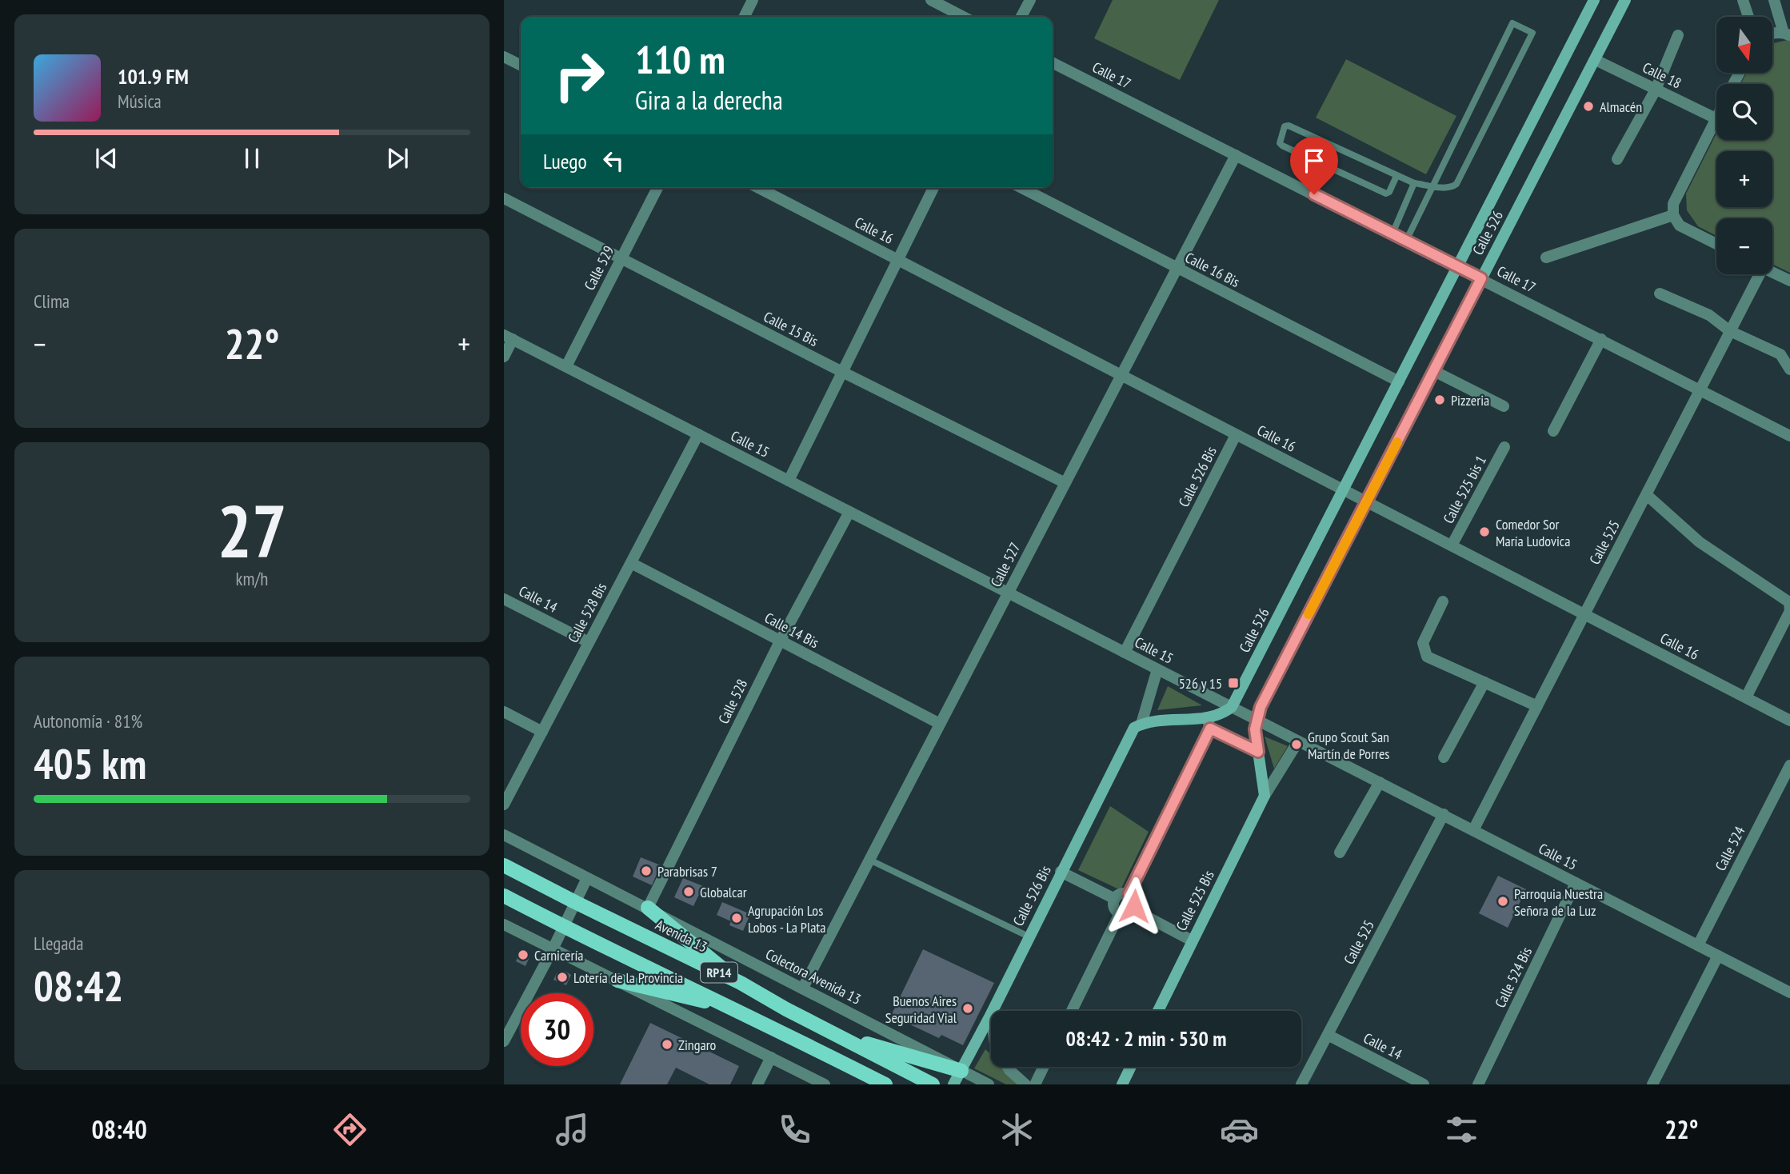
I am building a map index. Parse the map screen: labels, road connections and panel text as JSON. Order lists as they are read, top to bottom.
{
  "streets": {
    "main road": [
      "Calle 526",
      "Calle 526 Bis",
      "Calle 525 Bis",
      "Avenida 13",
      "RP14"
    ],
    "street": [
      "Calle 17",
      "Calle 18",
      "Calle 16",
      "Calle 529",
      "Calle 16 Bis",
      "Calle 15 Bis",
      "Calle 15",
      "Calle 525 bis 1",
      "Calle 525",
      "Calle 527",
      "Calle 14",
      "Calle 528 Bis",
      "Calle 14 Bis",
      "Calle 528",
      "Calle 524",
      "Colectora Avenida 13",
      "Calle 524 Bis"
    ]
  },
  "crossings": [
    ["Calle 17", "Calle 526"],
    ["Calle 17", "Calle 525"],
    ["Calle 17", "Calle 527"],
    ["Calle 18", "Calle 526"],
    ["Calle 16", "Calle 526"],
    ["Calle 16", "Calle 526 Bis"],
    ["Calle 16", "Calle 525 bis 1"],
    ["Calle 16", "Calle 525"],
    ["Calle 16", "Calle 527"],
    ["Calle 526", "Calle 16 Bis"],
    ["Calle 526", "Calle 15"],
    ["Calle 529", "Calle 15 Bis"],
    ["Calle 529", "Calle 15"],
    ["Calle 16 Bis", "Calle 527"],
    ["Calle 15 Bis", "Calle 527"],
    ["Calle 15", "Calle 526 Bis"],
    ["Calle 15", "Calle 525"],
    ["Calle 15", "Calle 527"],
    ["Calle 15", "Calle 528 Bis"],
    ["Calle 15", "Calle 528"],
    ["Calle 15", "Calle 524"],
    ["Calle 15", "Calle 525 Bis"],
    ["Calle 15", "Calle 524 Bis"],
    ["Calle 526 Bis", "Colectora Avenida 13"],
    ["Calle 525", "Calle 14"],
    ["Calle 527", "Calle 14 Bis"],
    ["Calle 527", "Colectora Avenida 13"],
    ["Calle 14", "Calle 528 Bis"],
    ["Calle 528 Bis", "Calle 14 Bis"],
    ["Calle 14 Bis", "Calle 528"],
    ["Calle 528", "Colectora Avenida 13"]
  ],
  "places": {
    "other": [
      "Almacén",
      "Pizzeria",
      "Comedor Sor María Ludovica",
      "Grupo Scout San Martín de Porres",
      "Parabrisas 7",
      "Globalcar",
      "Parroquia Nuestra Señora de la Luz",
      "Agrupación Los Lobos - La Plata",
      "Carnicería",
      "Lotería de la Provincia",
      "Buenos Aires Seguridad Vial",
      "Zingaro"
    ],
    "transit": ["526 y 15"]
  },
  "north": "bottom",
  "page": {
    "map_buttons": ["+", "−"],
    "turn": ["110 m", "Gira a la derecha"],
    "song": ["101.9 FM", "Música"],
    "then": "Luego",
    "tile": [
      "Clima",
      ["27", "km/h"],
      ["Autonomía · 81%", "405 km"],
      ["Llegada", "08:42"]
    ],
    "heat": ["−", "22°", "+"],
    "limit": "30",
    "trip": "08:42 · 2 min · 530 m",
    "tabs": ["08:40", "22°"]
  }
}
